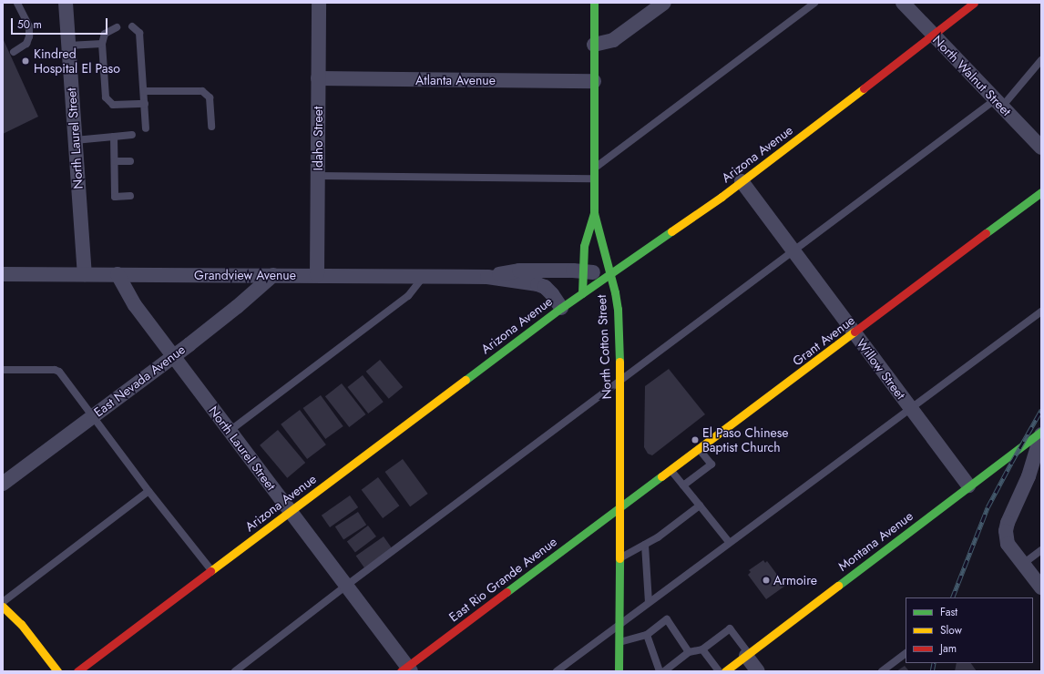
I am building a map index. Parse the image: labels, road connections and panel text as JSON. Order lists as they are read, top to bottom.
{
  "streets": {
    "main road": [
      "Arizona Avenue",
      "Grant Avenue",
      "North Cotton Street",
      "Montana Avenue",
      "East Rio Grande Avenue"
    ],
    "street": [
      "North Walnut Street",
      "Atlanta Avenue",
      "North Laurel Street",
      "Idaho Street",
      "Grandview Avenue",
      "Willow Street",
      "East Nevada Avenue"
    ]
  },
  "crossings": [
    ["North Walnut Street", "Arizona Avenue"],
    ["Atlanta Avenue", "Idaho Street"],
    ["Atlanta Avenue", "North Cotton Street"],
    ["North Laurel Street", "Arizona Avenue"],
    ["North Laurel Street", "Grandview Avenue"],
    ["North Laurel Street", "East Nevada Avenue"],
    ["North Laurel Street", "East Rio Grande Avenue"],
    ["Idaho Street", "Grandview Avenue"],
    ["Arizona Avenue", "Grandview Avenue"],
    ["Arizona Avenue", "North Cotton Street"],
    ["Arizona Avenue", "Willow Street"],
    ["Grandview Avenue", "North Cotton Street"],
    ["Grandview Avenue", "East Nevada Avenue"],
    ["Grant Avenue", "North Cotton Street"],
    ["Grant Avenue", "Willow Street"],
    ["Grant Avenue", "East Rio Grande Avenue"],
    ["North Cotton Street", "East Rio Grande Avenue"],
    ["Willow Street", "Montana Avenue"]
  ],
  "places": ["Kindred Hospital El Paso", "El Paso Chinese Baptist Church", "Armoire"],
  "legend": ["Fast", "Slow", "Jam"],
  "scale_bar": "50 m"
}
